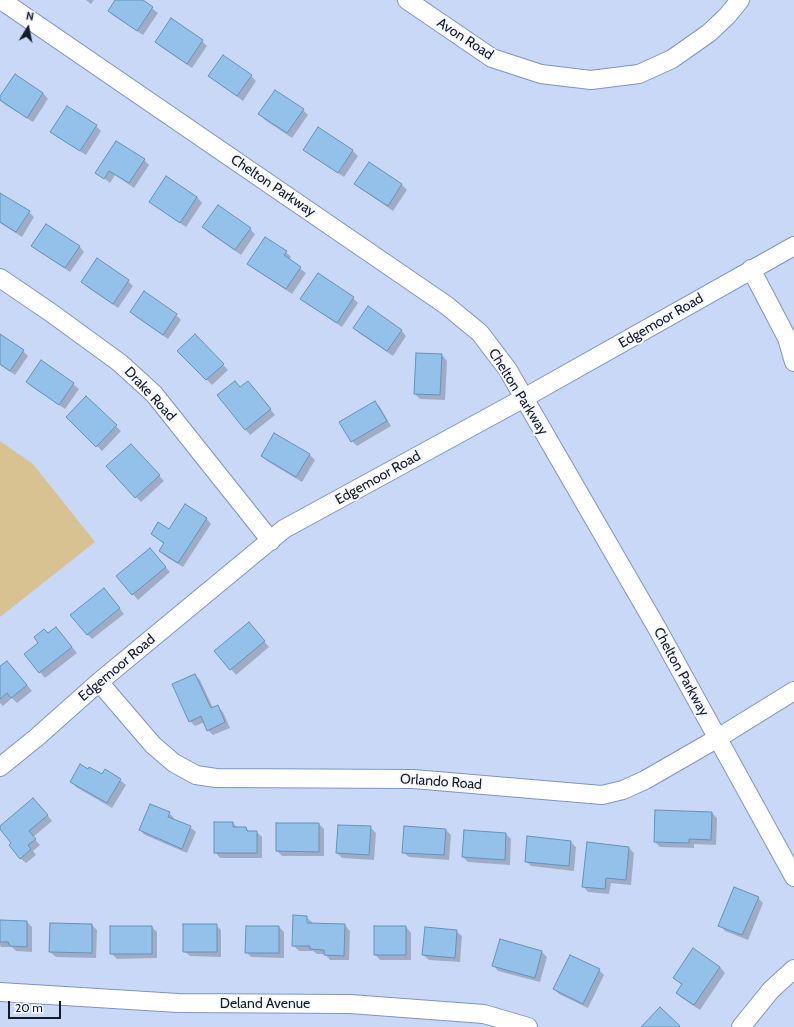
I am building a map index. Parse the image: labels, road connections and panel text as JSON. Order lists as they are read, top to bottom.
{
  "streets": {
    "street": [
      "Avon Road",
      "Chelton Parkway",
      "Edgemoor Road",
      "Drake Road",
      "Orlando Road",
      "Deland Avenue"
    ]
  },
  "crossings": [
    ["Chelton Parkway", "Edgemoor Road"],
    ["Chelton Parkway", "Orlando Road"],
    ["Edgemoor Road", "Drake Road"],
    ["Edgemoor Road", "Orlando Road"]
  ],
  "scale_bar": "20 m",
  "north": "top"
}
